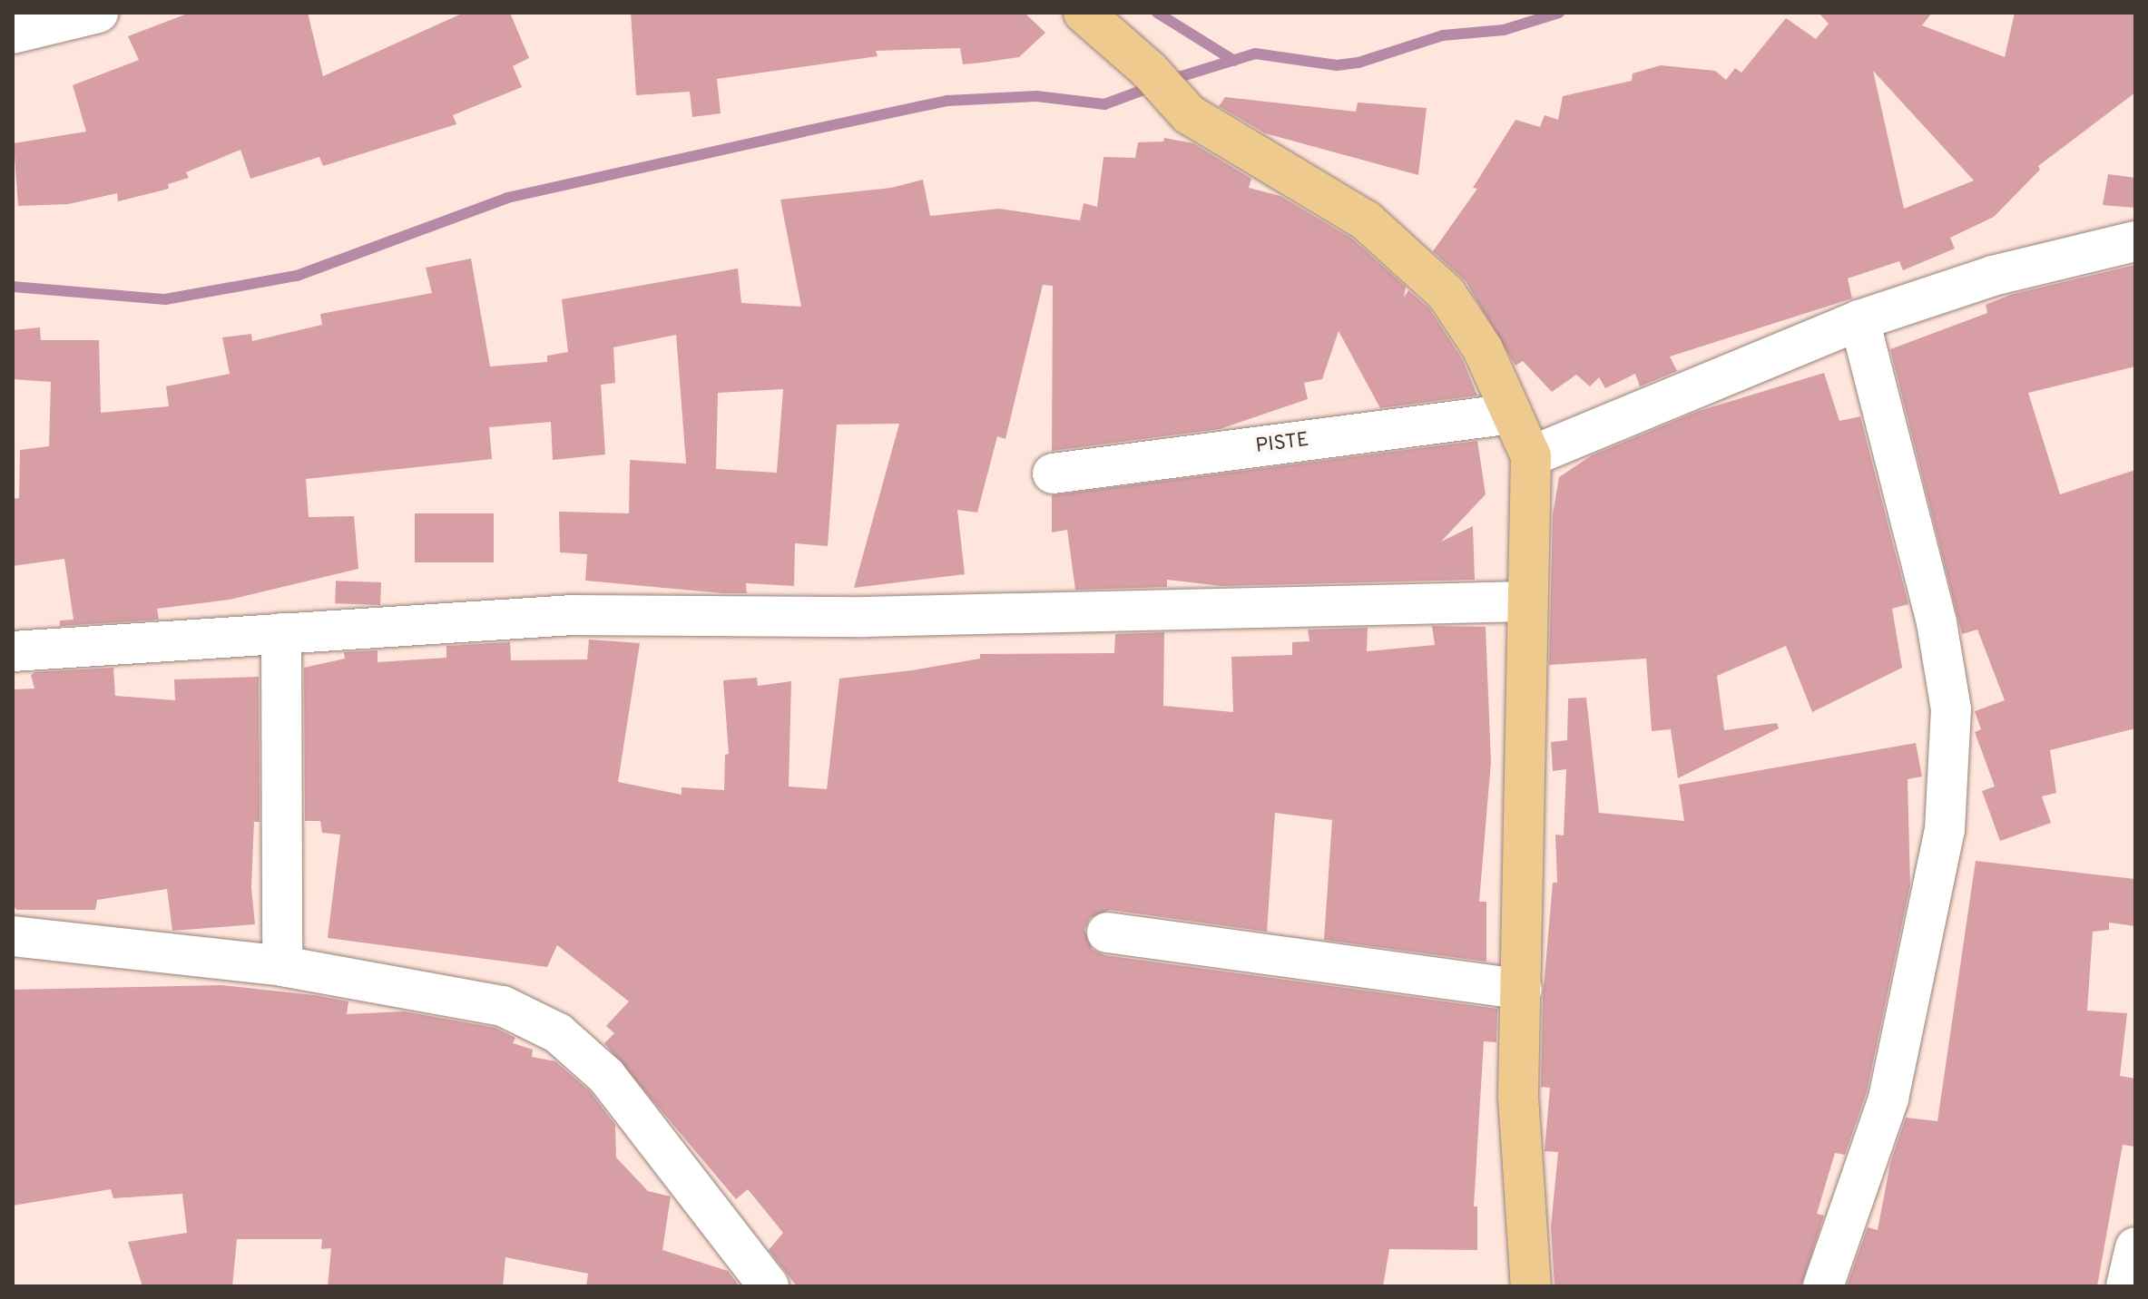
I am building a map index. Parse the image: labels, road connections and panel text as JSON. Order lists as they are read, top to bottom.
{
  "streets": {
    "street": ["PISTE"]
  }
}
